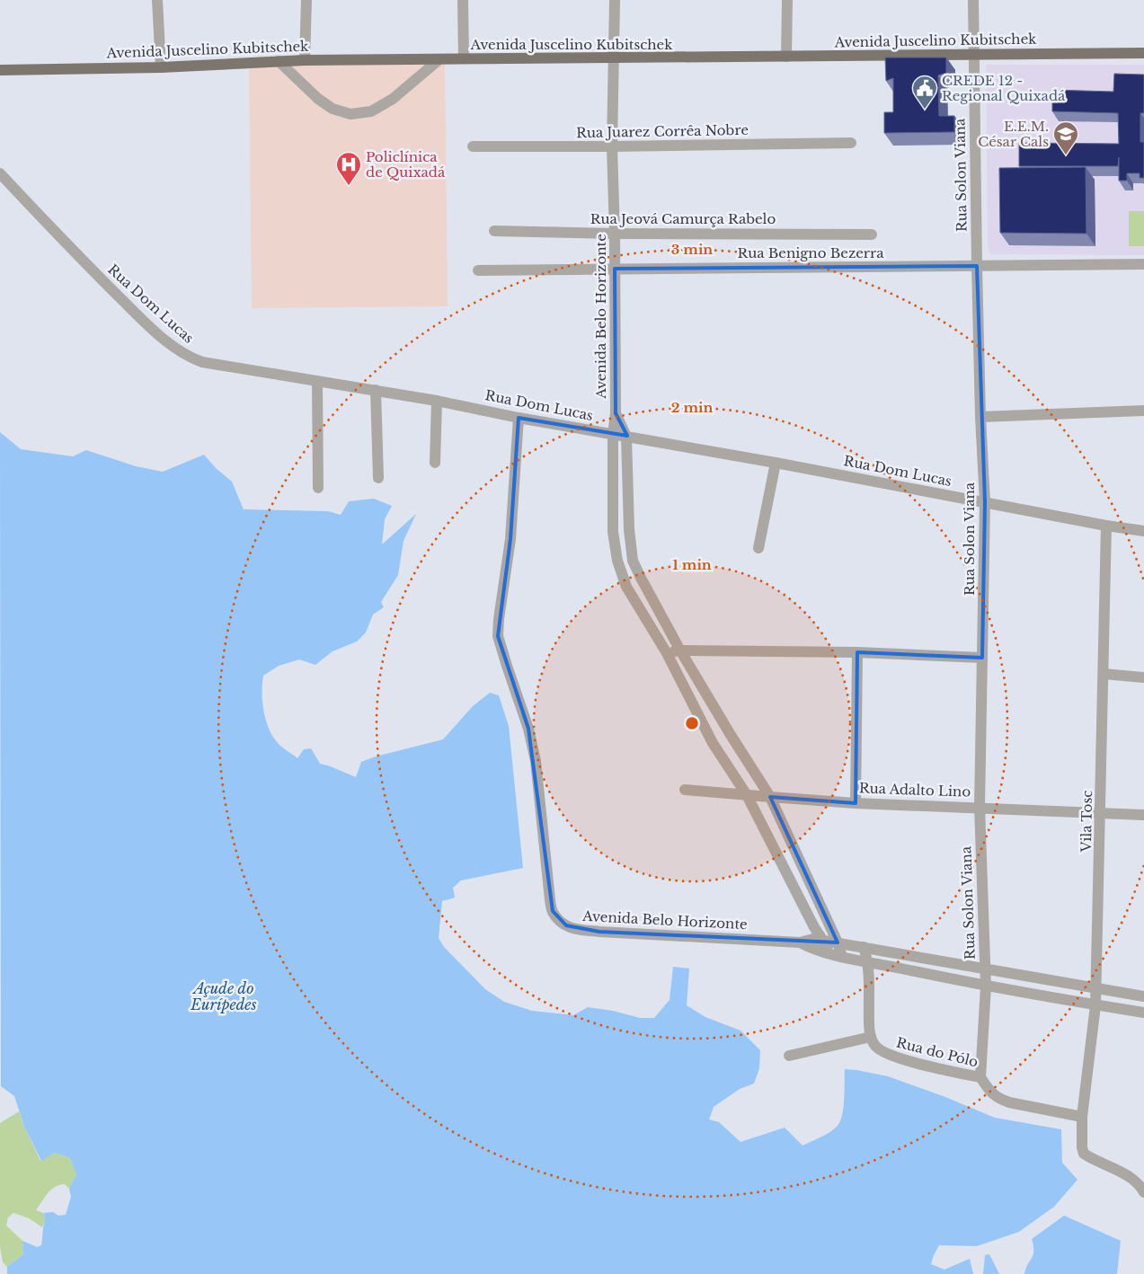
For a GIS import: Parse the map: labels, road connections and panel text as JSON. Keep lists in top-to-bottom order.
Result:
{
  "streets": {
    "main road": ["Avenida Juscelino Kubitschek"],
    "street": [
      "Rua Juarez Corrêa Nobre",
      "Rua Solon Viana",
      "Rua Jeová Camurça Rabelo",
      "Rua Benigno Bezerra",
      "Rua Dom Lucas",
      "Avenida Belo Horizonte",
      "Rua Adalto Lino",
      "Vila Tosc",
      "Rua do Pólo"
    ]
  },
  "crossings": [
    ["Avenida Juscelino Kubitschek", "Rua Solon Viana"],
    ["Avenida Juscelino Kubitschek", "Avenida Belo Horizonte"],
    ["Rua Juarez Corrêa Nobre", "Avenida Belo Horizonte"],
    ["Rua Solon Viana", "Rua Benigno Bezerra"],
    ["Rua Solon Viana", "Rua Dom Lucas"],
    ["Rua Solon Viana", "Avenida Belo Horizonte"],
    ["Rua Solon Viana", "Rua Adalto Lino"],
    ["Rua Solon Viana", "Rua do Pólo"],
    ["Rua Jeová Camurça Rabelo", "Avenida Belo Horizonte"],
    ["Rua Benigno Bezerra", "Avenida Belo Horizonte"],
    ["Rua Dom Lucas", "Avenida Belo Horizonte"],
    ["Rua Dom Lucas", "Vila Tosc"],
    ["Avenida Belo Horizonte", "Rua Adalto Lino"],
    ["Avenida Belo Horizonte", "Vila Tosc"],
    ["Rua Adalto Lino", "Vila Tosc"],
    ["Vila Tosc", "Rua do Pólo"]
  ],
  "water": ["Açude do Eurípedes"],
  "places": {
    "public building": ["CREDE 12 - Regional Quixadá"],
    "school or university": ["E.E.M. César Cals"],
    "hospital": ["Policlínica de Quixadá"]
  },
  "rings": ["3 min", "2 min", "1 min"]
}
